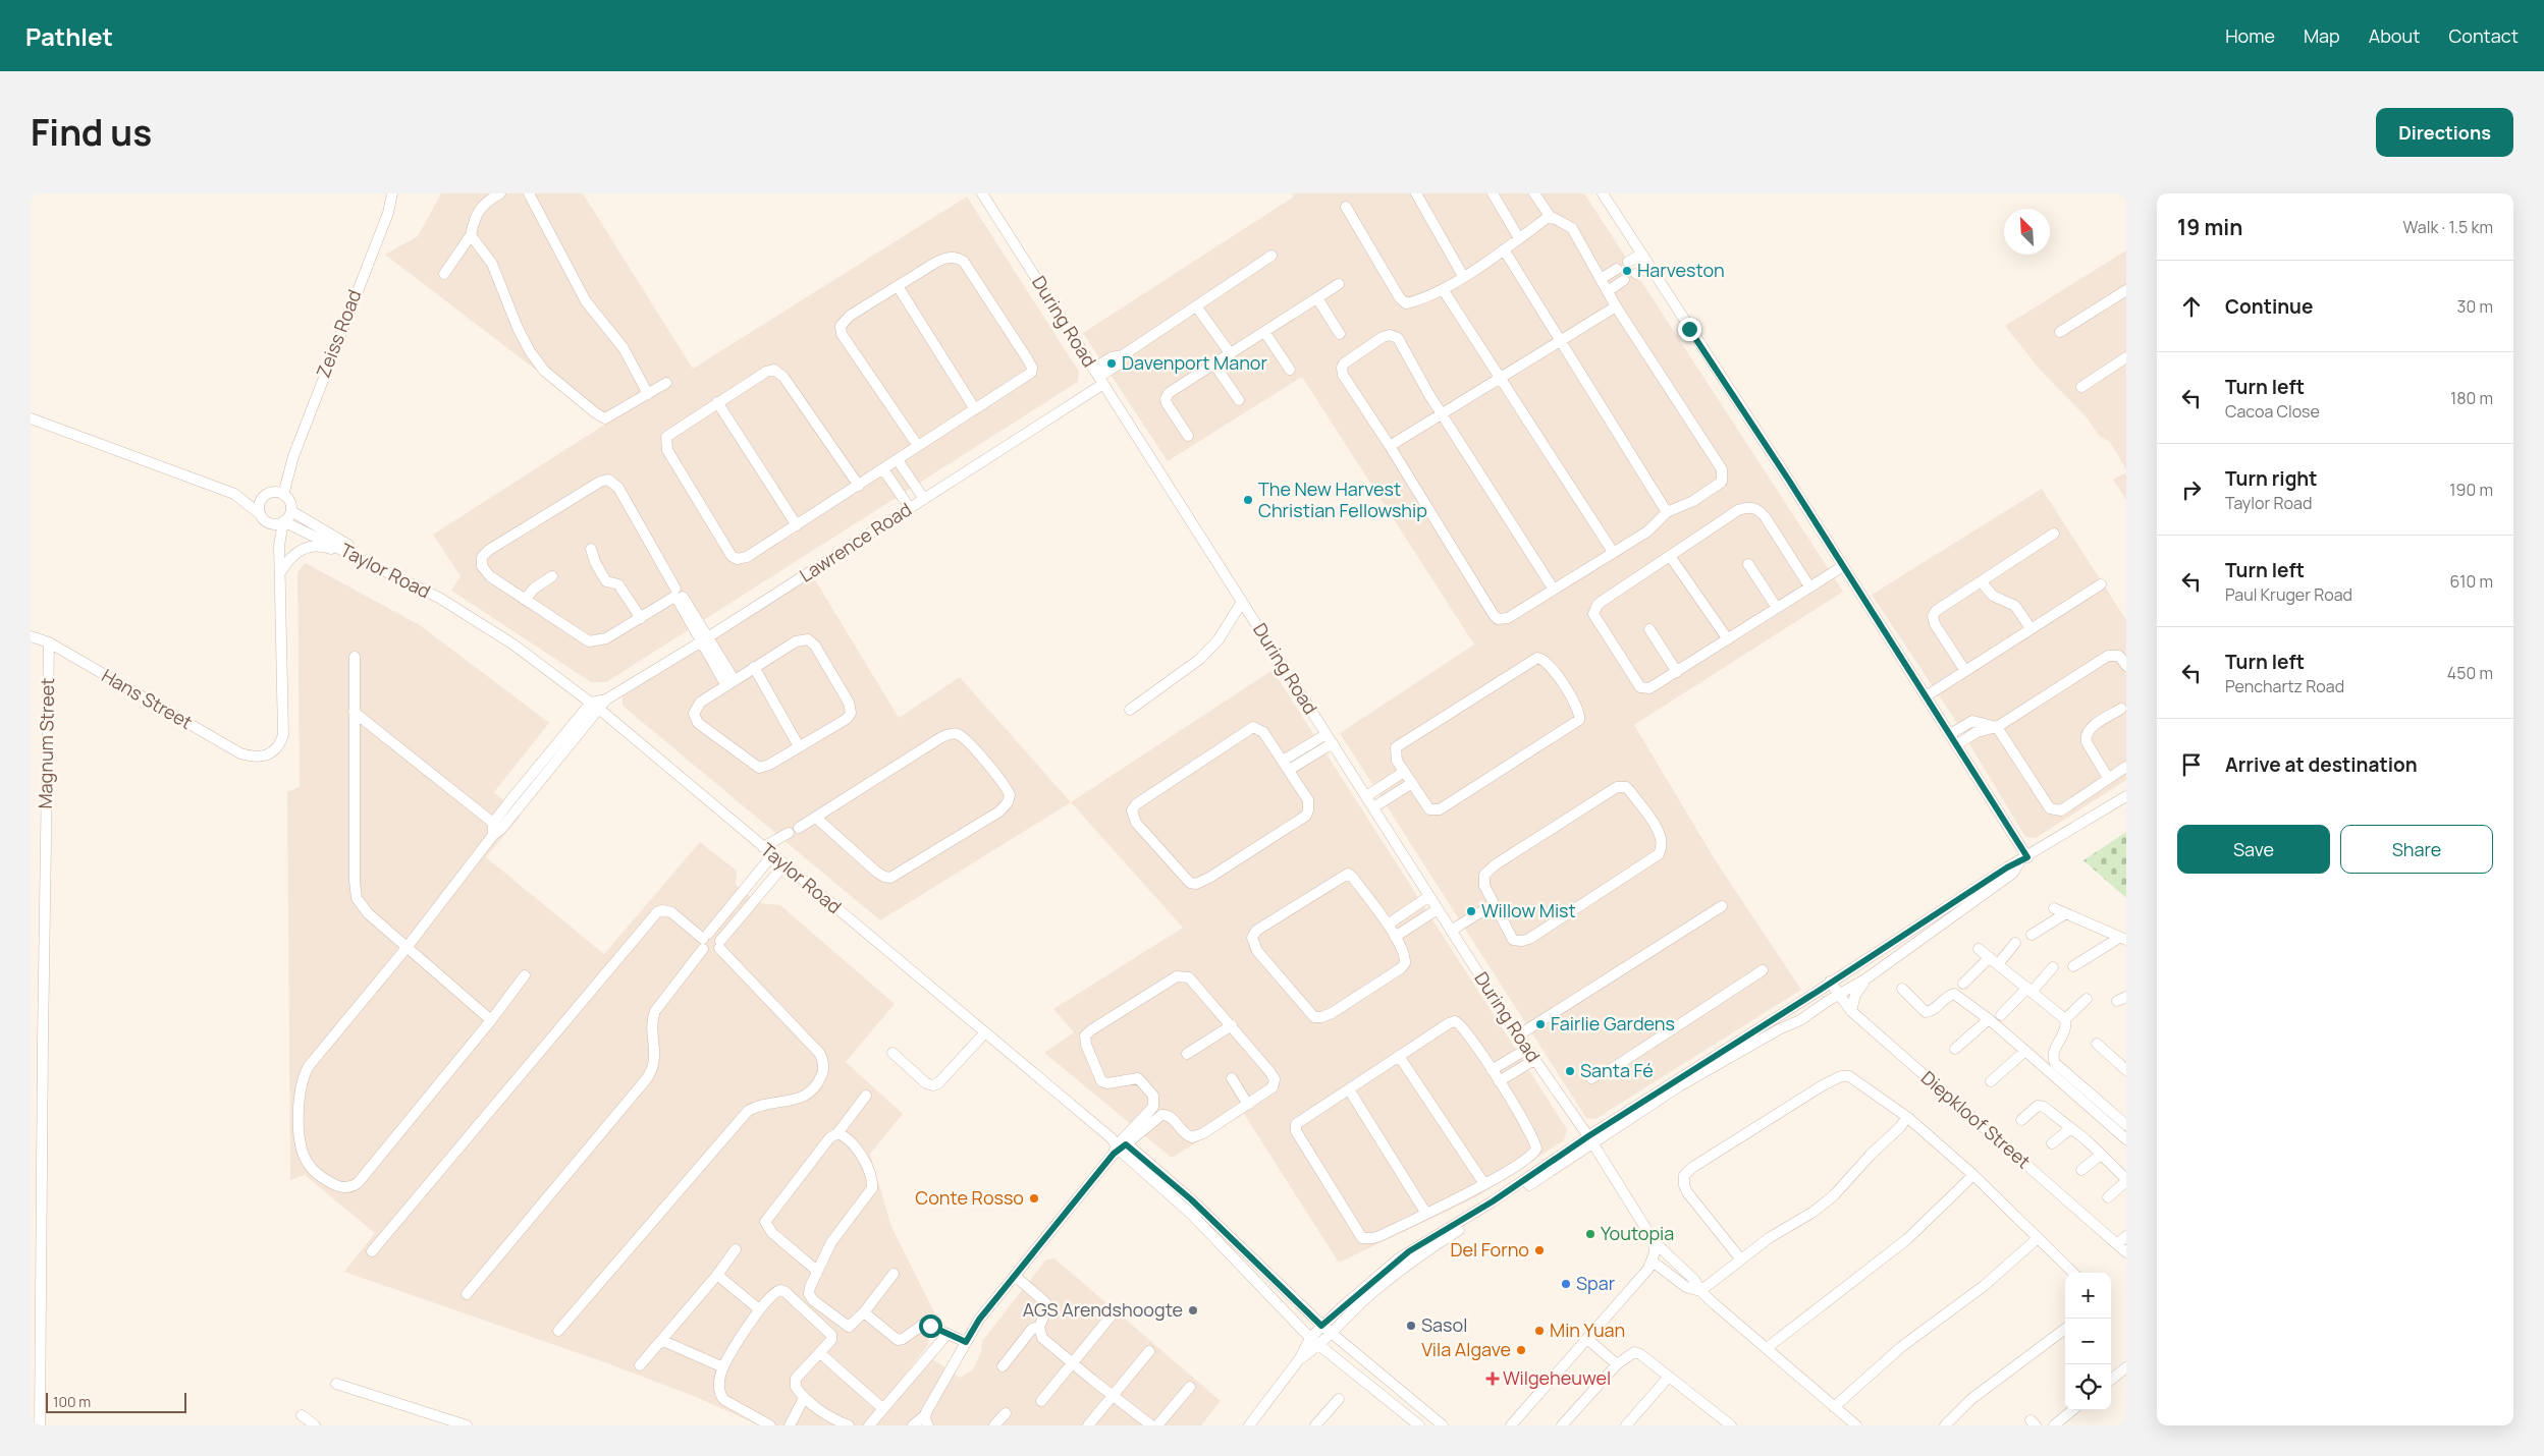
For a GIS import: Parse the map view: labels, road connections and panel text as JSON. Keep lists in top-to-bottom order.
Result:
{
  "streets": {
    "street": [
      "During Road",
      "Zeiss Road",
      "Lawrence Road",
      "Taylor Road",
      "Hans Street",
      "Magnum Street",
      "Diepkloof Street"
    ]
  },
  "crossings": [
    ["During Road", "Lawrence Road"],
    ["Zeiss Road", "Taylor Road"],
    ["Lawrence Road", "Taylor Road"],
    ["Hans Street", "Magnum Street"]
  ],
  "places": {
    "other": [
      "Harveston",
      "Davenport Manor",
      "The New Harvest Christian Fellowship",
      "Willow Mist",
      "Fairlie Gardens",
      "Santa Fé",
      "Conte Rosso",
      "Youtopia",
      "Del Forno",
      "Spar",
      "AGS Arendshoogte",
      "Sasol",
      "Min Yuan",
      "Vila Algave"
    ],
    "health": ["Wilgeheuwel"]
  },
  "scale_bar": "100 m",
  "north": "top left",
  "page": {
    "header": "Pathlet",
    "nav": [
      "Home",
      "Map",
      "About",
      "Contact"
    ],
    "title": "Find us",
    "buttons": [
      "Directions",
      ["Save", "Share"]
    ],
    "heading": ["19 min", "Walk · 1.5 km"],
    "list": [
      ["Continue", "30 m"],
      ["Turn left", "Cacoa Close", "180 m"],
      ["Turn right", "Taylor Road", "190 m"],
      ["Turn left", "Paul Kruger Road", "610 m"],
      ["Turn left", "Penchartz Road", "450 m"],
      "Arrive at destination"
    ],
    "map_buttons": ["+", "−"],
    "scale": "100 m"
  }
}
